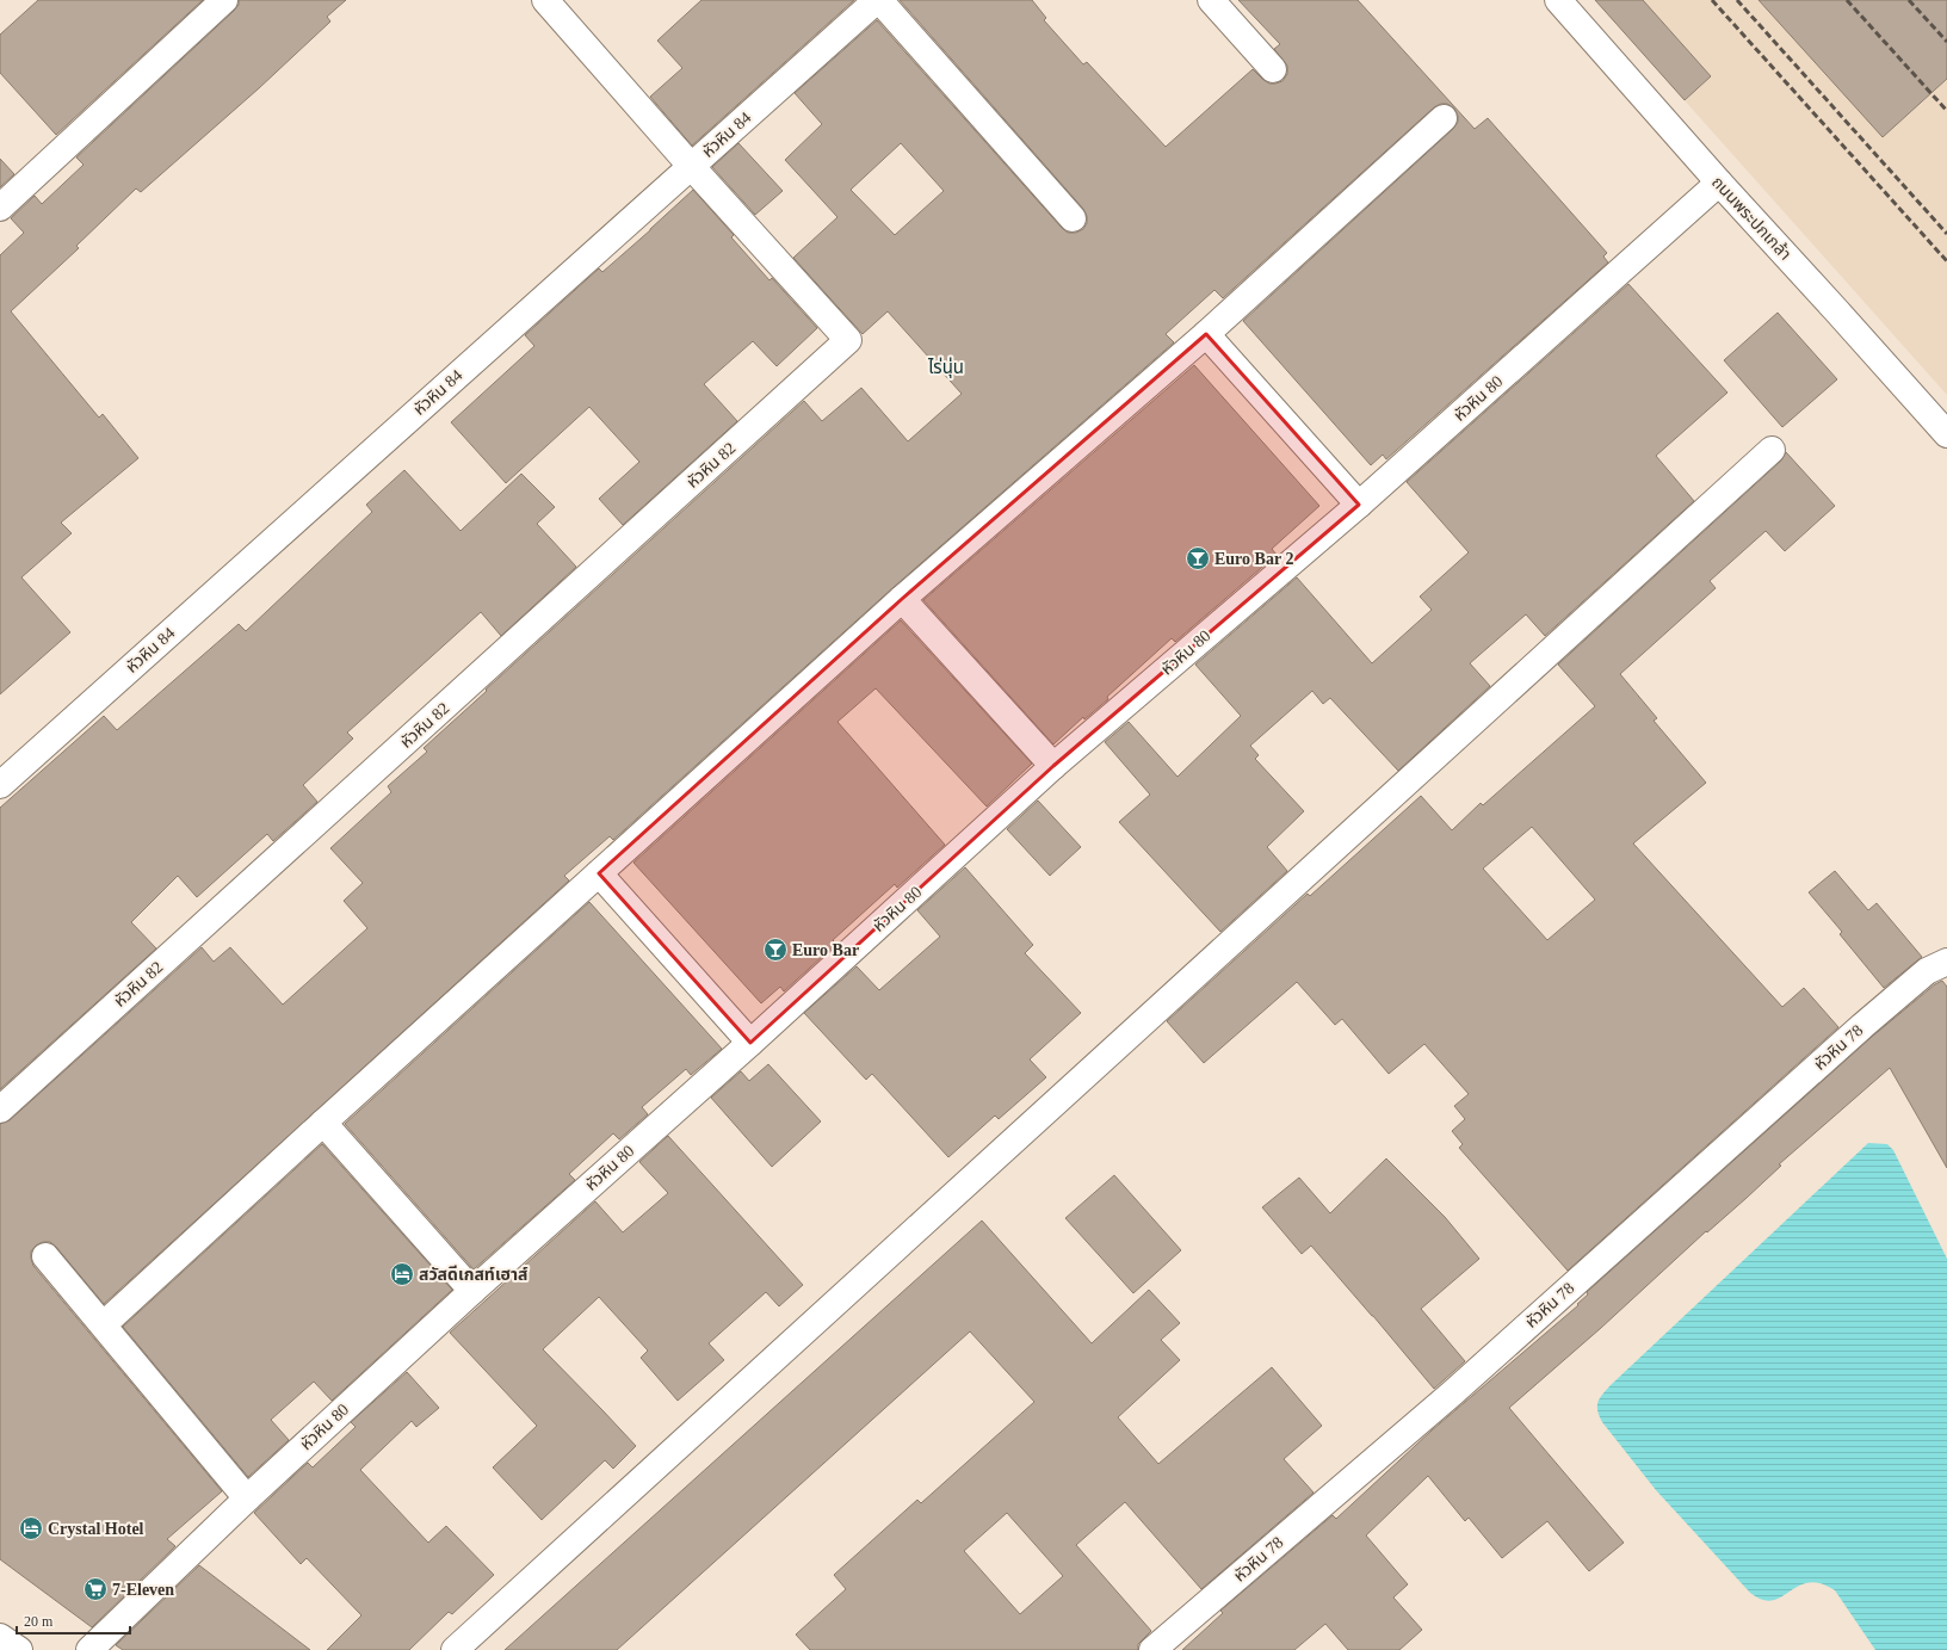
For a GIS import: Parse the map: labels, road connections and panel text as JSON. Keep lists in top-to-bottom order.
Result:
{
  "streets": {
    "street": [
      "หัวหิน 84",
      "ถนนพระปกเกล้า",
      "หัวหิน 80",
      "หัวหิน 82",
      "หัวหิน 78"
    ]
  },
  "crossings": [
    ["หัวหิน 84", "หัวหิน 82"],
    ["ถนนพระปกเกล้า", "หัวหิน 80"]
  ],
  "districts": ["ไร่นุ่น"],
  "places": {
    "bar": ["Euro Bar 2", "Euro Bar"],
    "hotel": ["สวัสดีเกสท์เฮาส์", "Crystal Hotel"],
    "supermarket": ["7-Eleven"]
  },
  "scale_bar": "20 m"
}
